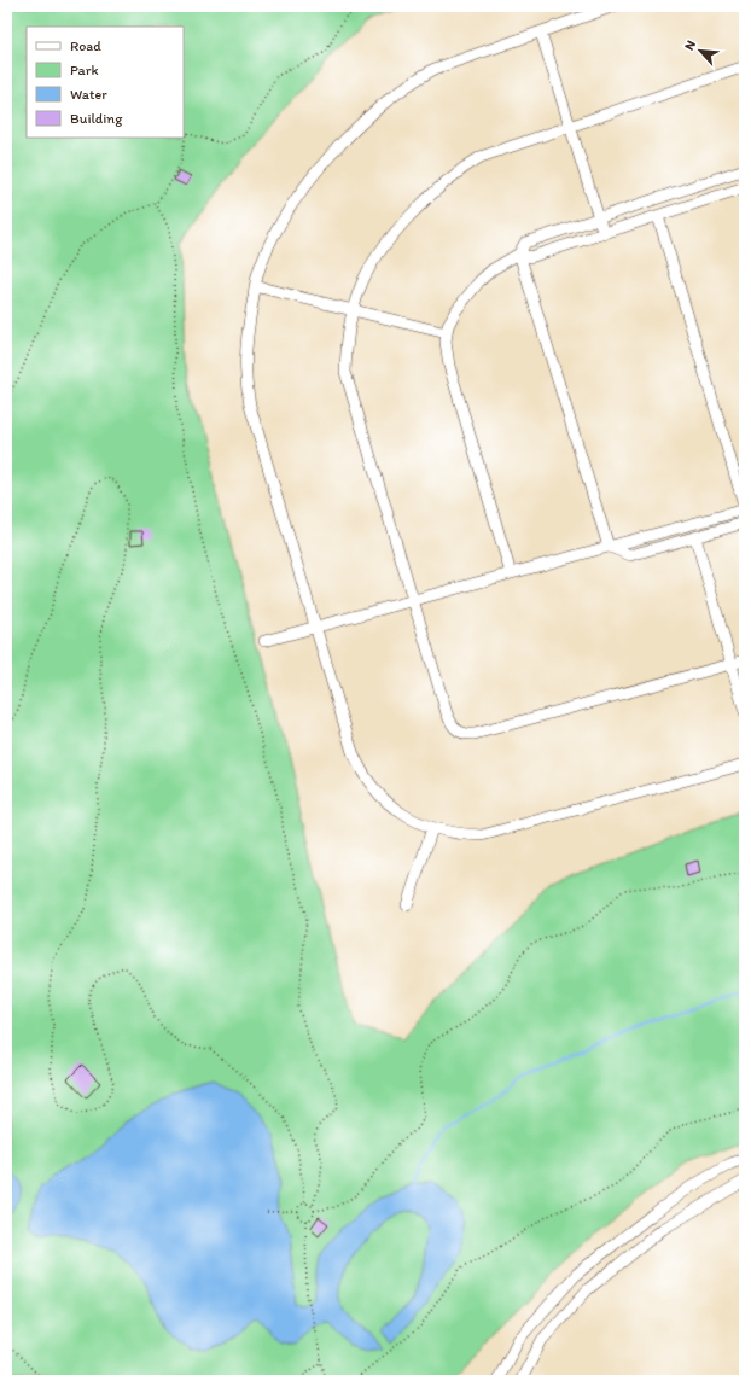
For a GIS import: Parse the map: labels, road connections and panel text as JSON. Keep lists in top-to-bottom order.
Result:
{
  "legend": [
    "Road",
    "Park",
    "Water",
    "Building"
  ],
  "north": "top left"
}
